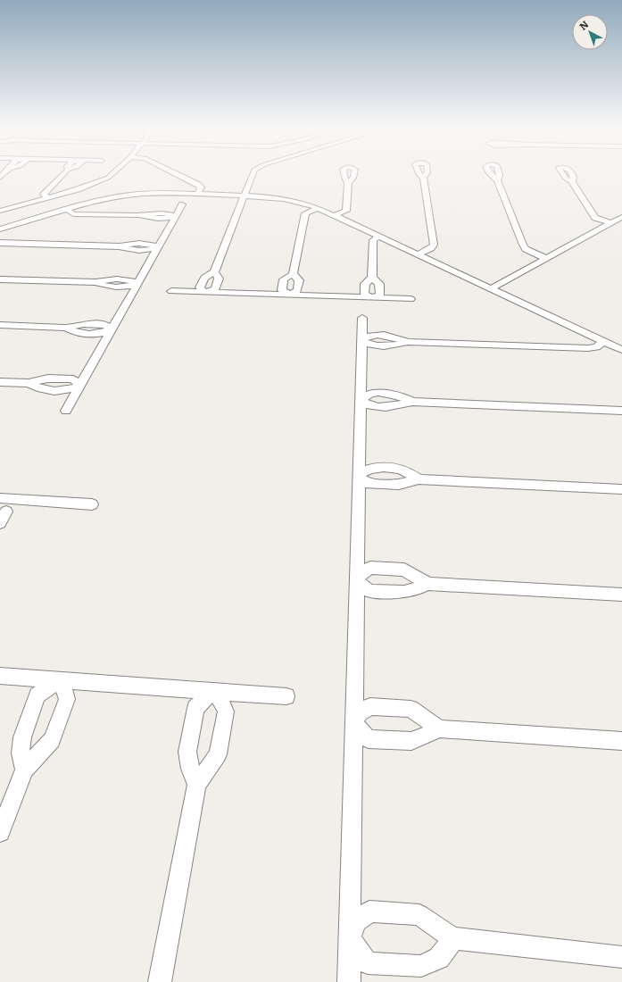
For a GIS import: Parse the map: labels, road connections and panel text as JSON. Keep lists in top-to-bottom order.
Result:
{
  "north": "top left"
}
